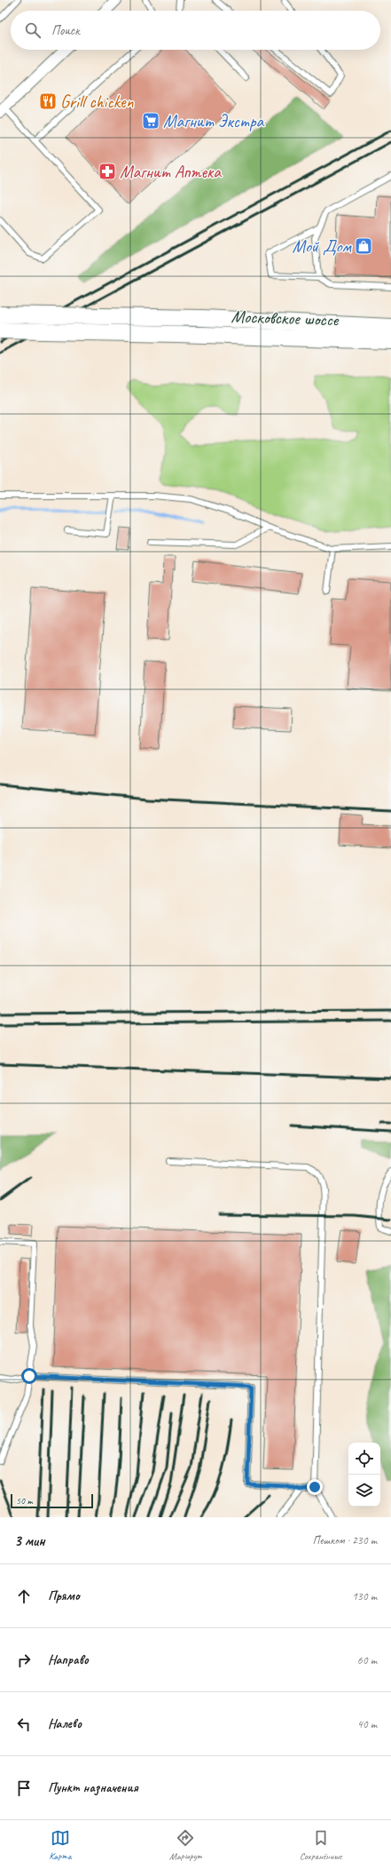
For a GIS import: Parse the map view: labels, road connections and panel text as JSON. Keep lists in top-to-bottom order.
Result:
{
  "streets": {
    "main road": ["Московское шоссе"]
  },
  "places": {
    "restaurant": ["Grill chicken"],
    "supermarket": ["Магнит Экстра"],
    "pharmacy": ["Магнит Аптека"],
    "shop": ["Мой Дом"]
  },
  "scale_bar": "50 m",
  "page": {
    "search": "Поиск",
    "scale": "50 m",
    "heading": ["3 мин", "Пешком · 230 m"],
    "list": [
      ["Прямо", "130 m"],
      ["Направо", "60 m"],
      ["Налево", "40 m"],
      "Пункт назначения"
    ],
    "nav": ["Карта", "Маршрут", "Сохранённые"]
  }
}
